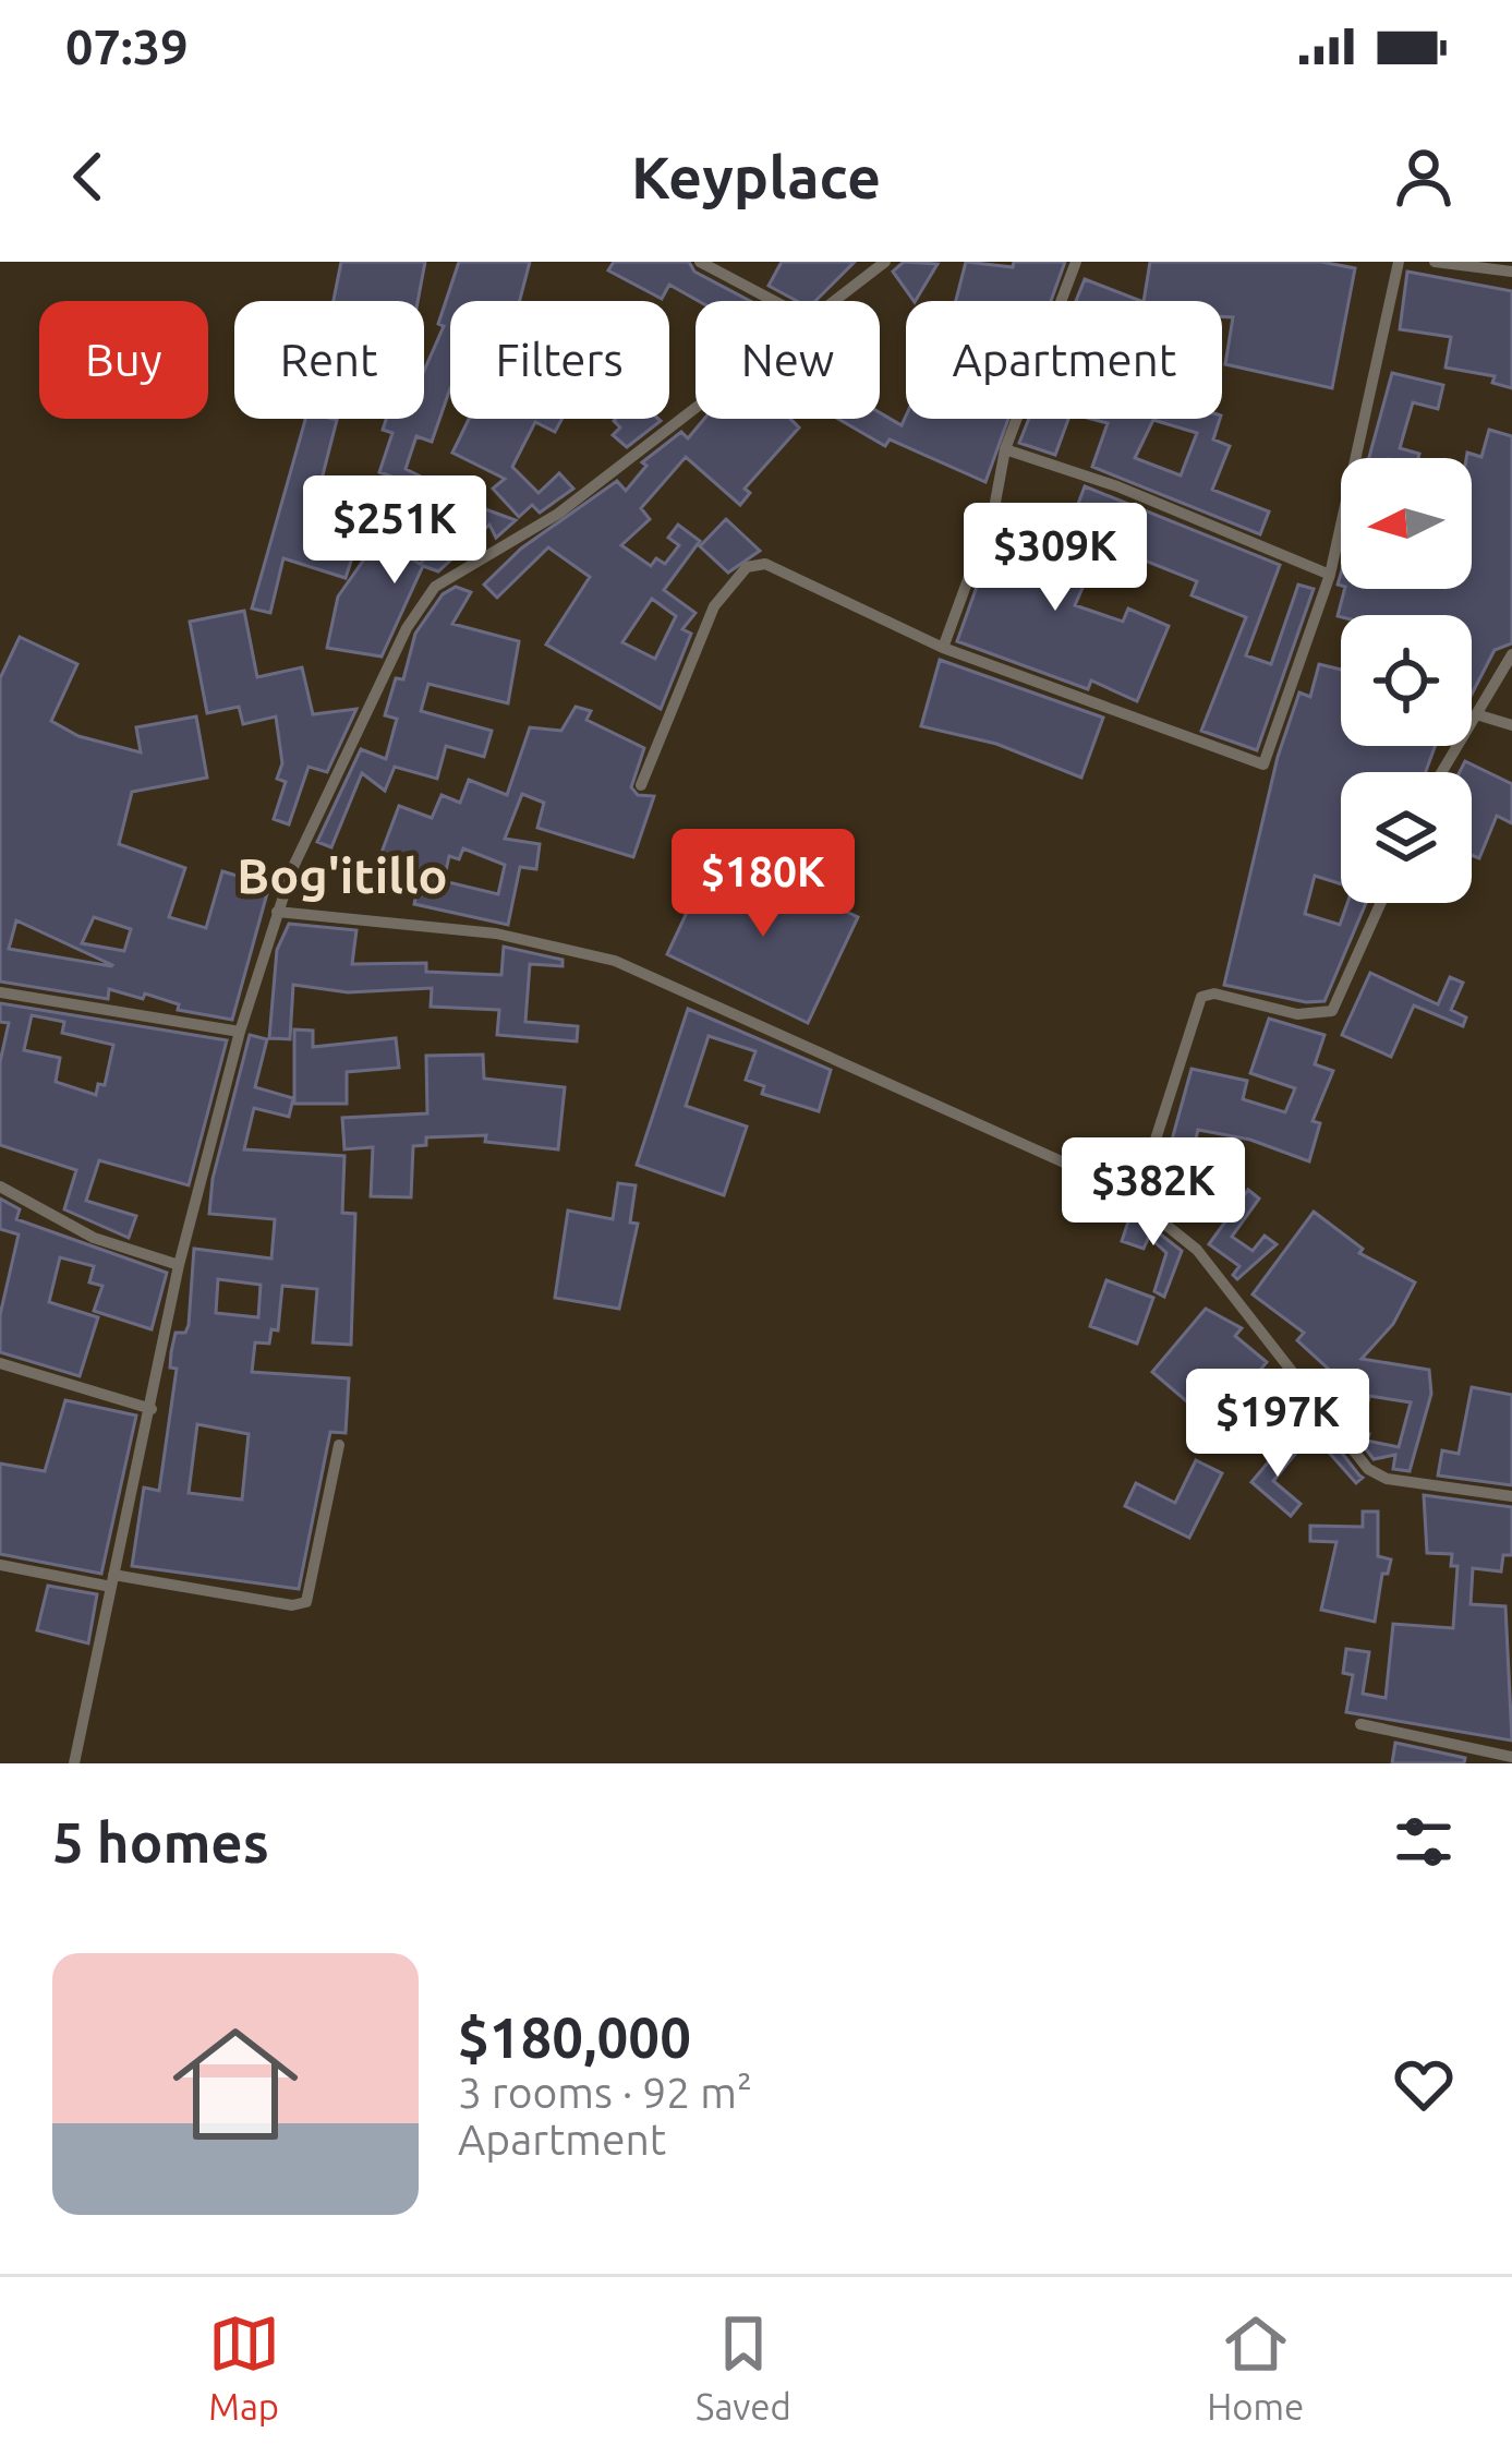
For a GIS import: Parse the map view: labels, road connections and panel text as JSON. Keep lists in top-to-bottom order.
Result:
{
  "districts": ["Bog'itillo"],
  "north": "left",
  "page": {
    "status": "07:39",
    "header": "Keyplace",
    "chip": [
      "Buy",
      "Rent",
      "Filters",
      "New",
      "Apartment"
    ],
    "price": [
      "$251K",
      "$309K",
      "$180K",
      "$382K",
      "$197K"
    ],
    "heading": "5 homes",
    "list": [
      {
        "name": "$180,000",
        "note": "3 rooms · 92 m² · Apartment"
      }
    ],
    "tabs": ["Map", "Saved", "Home"]
  }
}
